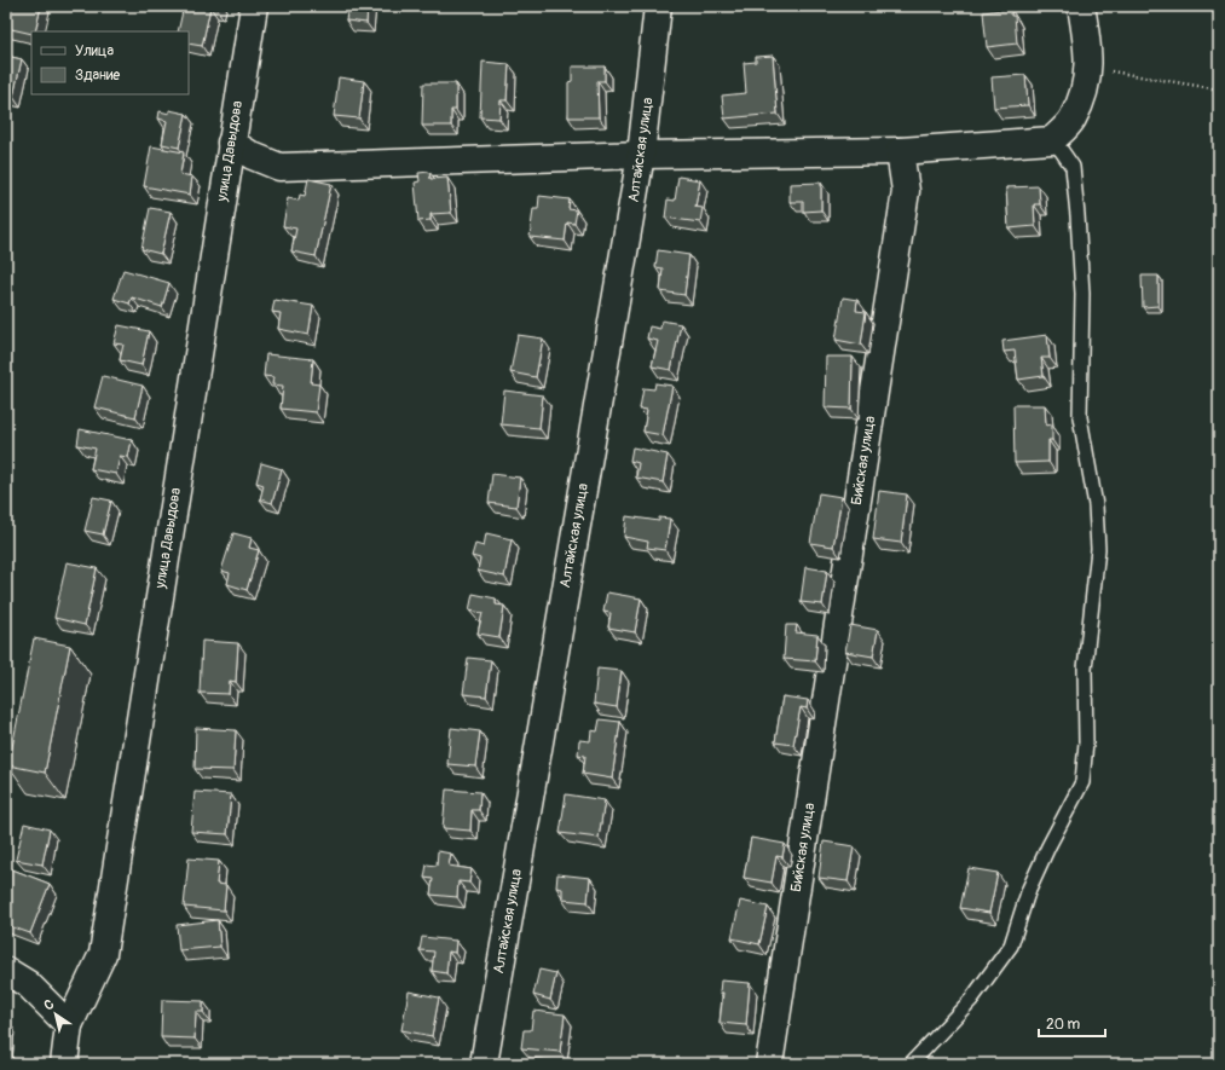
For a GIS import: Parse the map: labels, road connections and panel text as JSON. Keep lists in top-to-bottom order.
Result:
{
  "streets": {
    "street": ["Алтайская улица", "улица Давыдова", "Бийская улица"]
  },
  "legend": ["Улица", "Здание"],
  "scale_bar": "20 m",
  "north": "top left"
}
